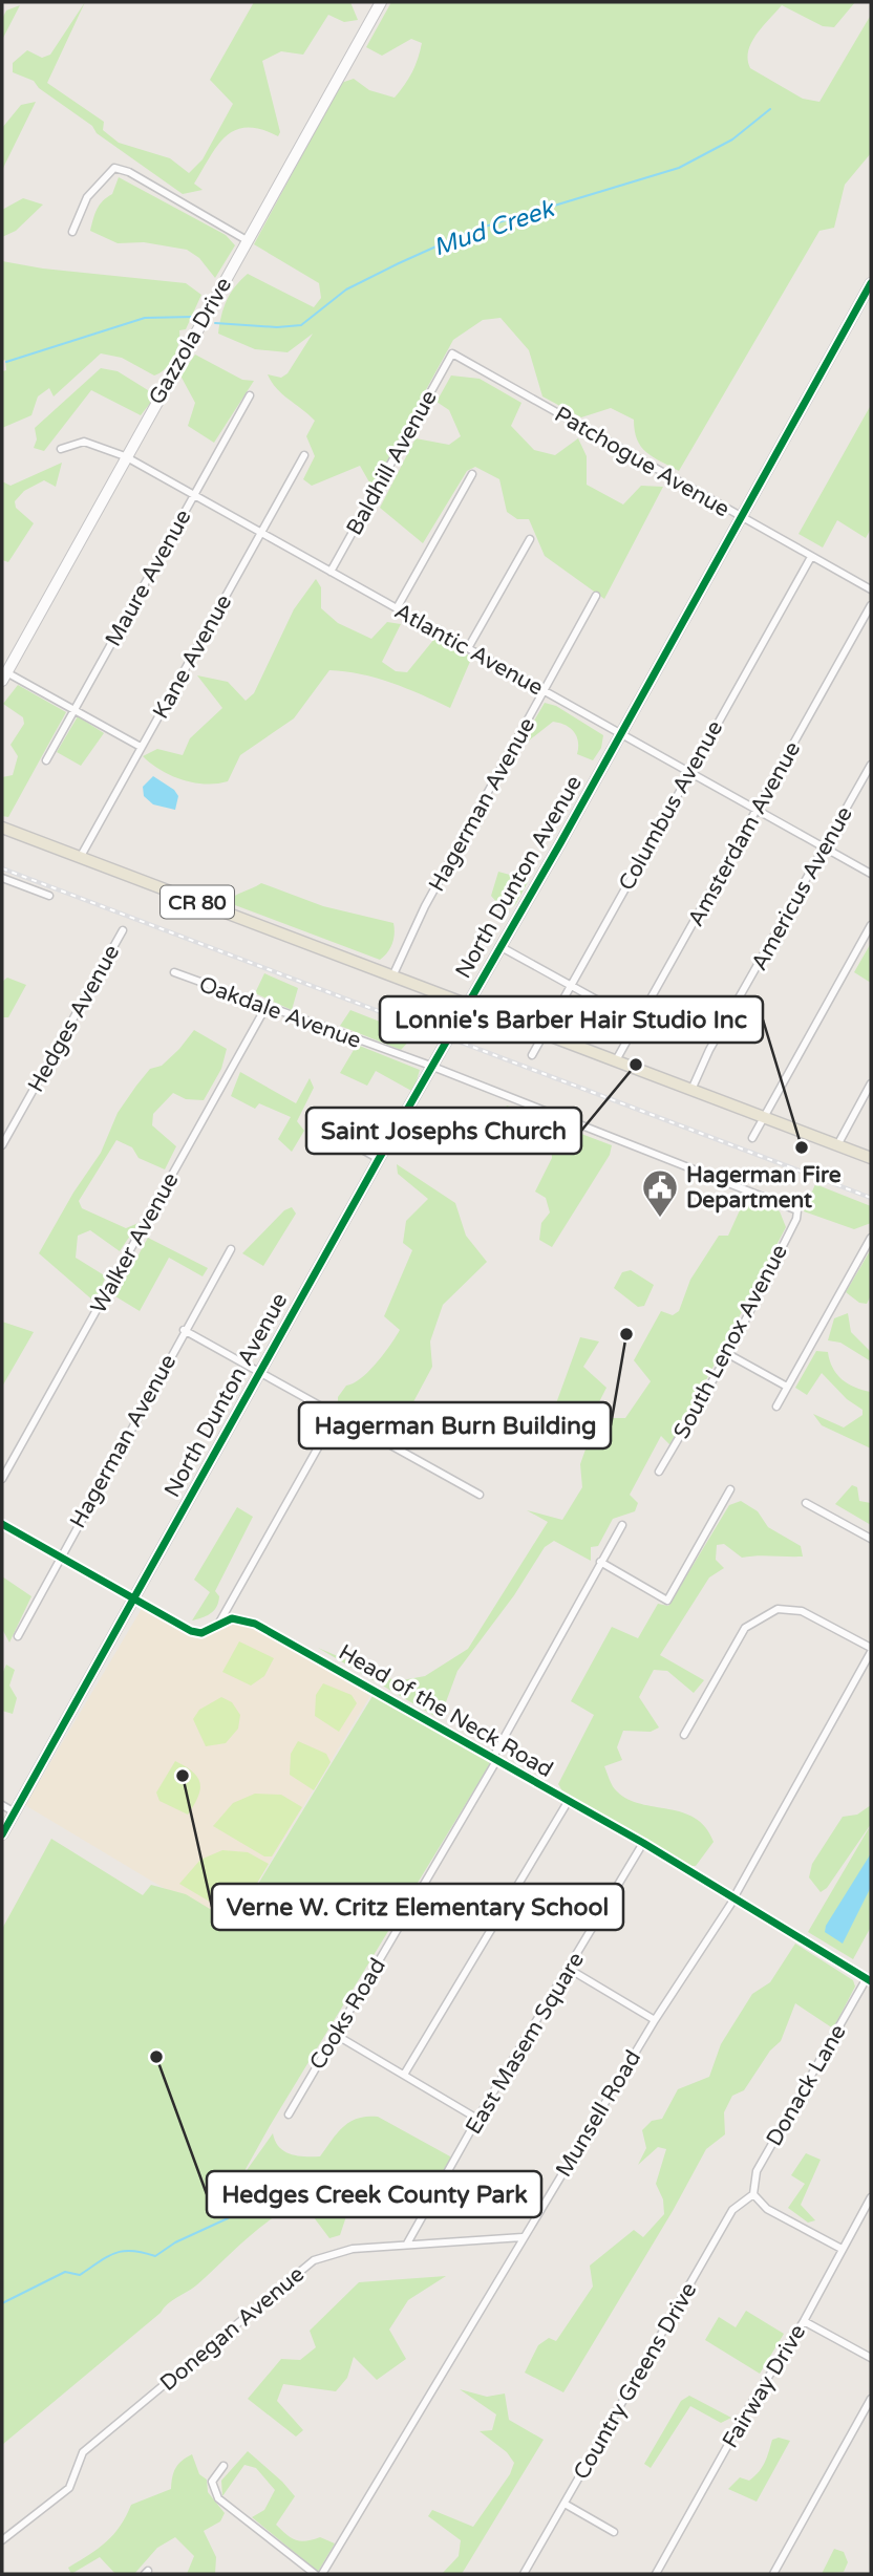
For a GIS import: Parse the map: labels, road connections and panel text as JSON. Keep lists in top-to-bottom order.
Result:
{
  "streets": {
    "main road": ["CR 80"],
    "street": [
      "Gazzola Drive",
      "Patchogue Avenue",
      "Baldhill Avenue",
      "Maure Avenue",
      "Atlantic Avenue",
      "Kane Avenue",
      "Hagerman Avenue",
      "Columbus Avenue",
      "Amsterdam Avenue",
      "North Dunton Avenue",
      "Americus Avenue",
      "Oakdale Avenue",
      "Hedges Avenue",
      "Walker Avenue",
      "South Lenox Avenue",
      "Head of the Neck Road",
      "Cooks Road",
      "East Masem Square",
      "Donack Lane",
      "Munsell Road",
      "Donegan Avenue",
      "Country Greens Drive",
      "Fairway Drive"
    ]
  },
  "crossings": [
    ["Gazzola Drive", "Atlantic Avenue"],
    ["Patchogue Avenue", "Baldhill Avenue"],
    ["Patchogue Avenue", "Columbus Avenue"],
    ["Patchogue Avenue", "North Dunton Avenue"],
    ["Baldhill Avenue", "Atlantic Avenue"],
    ["Maure Avenue", "Atlantic Avenue"],
    ["Atlantic Avenue", "Kane Avenue"],
    ["Atlantic Avenue", "Hagerman Avenue"],
    ["Atlantic Avenue", "Columbus Avenue"],
    ["Atlantic Avenue", "Amsterdam Avenue"],
    ["Atlantic Avenue", "North Dunton Avenue"],
    ["Atlantic Avenue", "Americus Avenue"],
    ["Kane Avenue", "CR 80"],
    ["Hagerman Avenue", "CR 80"],
    ["Hagerman Avenue", "Head of the Neck Road"],
    ["Columbus Avenue", "CR 80"],
    ["Amsterdam Avenue", "CR 80"],
    ["North Dunton Avenue", "CR 80"],
    ["North Dunton Avenue", "Oakdale Avenue"],
    ["North Dunton Avenue", "Head of the Neck Road"],
    ["Americus Avenue", "CR 80"],
    ["Oakdale Avenue", "Walker Avenue"],
    ["Oakdale Avenue", "South Lenox Avenue"],
    ["Head of the Neck Road", "Cooks Road"],
    ["Head of the Neck Road", "East Masem Square"],
    ["Head of the Neck Road", "Donack Lane"],
    ["Head of the Neck Road", "Munsell Road"],
    ["East Masem Square", "Donegan Avenue"],
    ["Donack Lane", "Country Greens Drive"],
    ["Munsell Road", "Donegan Avenue"]
  ],
  "water": ["Mud Creek"],
  "places": {
    "other": [
      "Saint Josephs Church",
      "Lonnie's Barber Hair Studio Inc",
      "Hagerman Burn Building",
      "Verne W. Critz Elementary School",
      "Hedges Creek County Park"
    ],
    "public building": ["Hagerman Fire Department"]
  }
}
